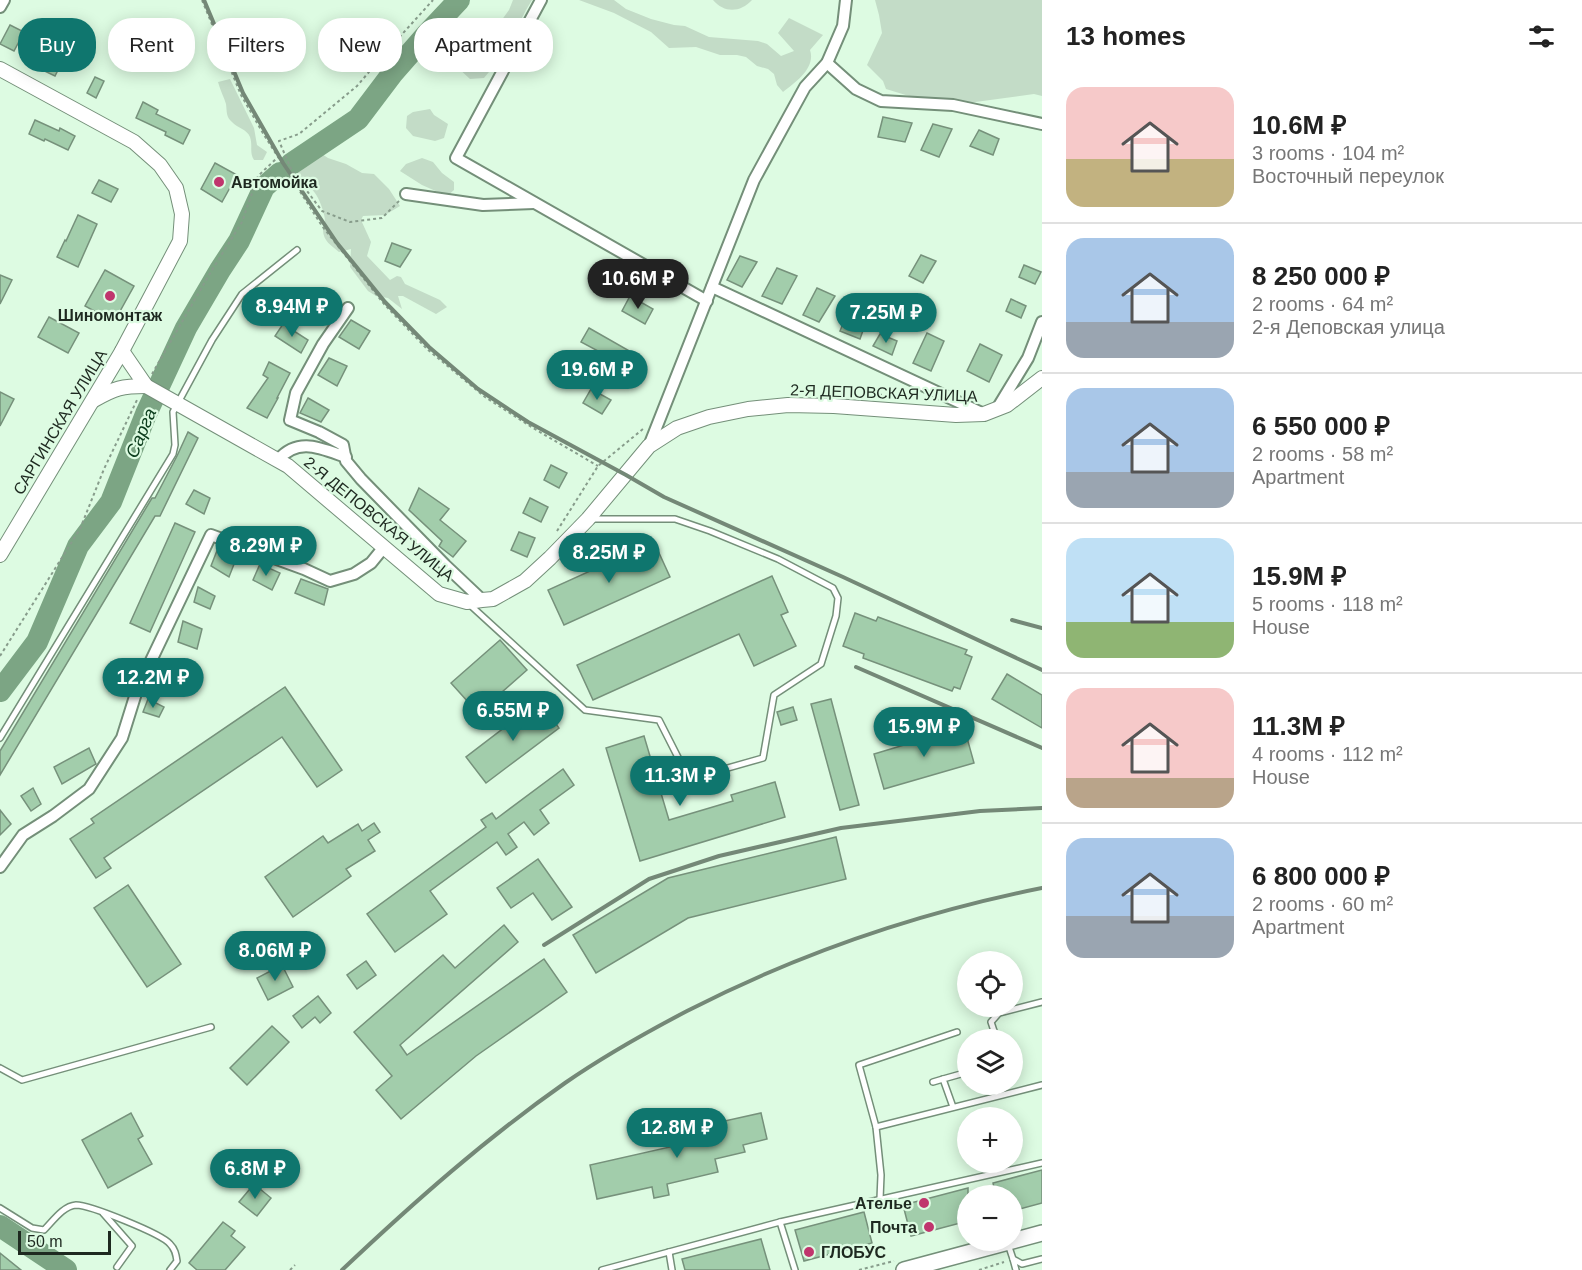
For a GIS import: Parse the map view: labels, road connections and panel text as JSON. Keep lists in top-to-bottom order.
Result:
{
  "streets": {
    "street": ["2-Я ДЕПОВСКАЯ УЛИЦА", "САРГИНСКАЯ УЛИЦА"]
  },
  "water": ["Сарга"],
  "places": [
    "Автомойка",
    "Шиномонтаж",
    "Ателье",
    "Почта",
    "ГЛОБУС"
  ],
  "scale_bar": "50 m",
  "page": {
    "heading": "13 homes",
    "chip": [
      "Buy",
      "Rent",
      "Filters",
      "New",
      "Apartment"
    ],
    "list": [
      {
        "name": "10.6M ₽",
        "note": "3 rooms · 104 m² · Восточный переулок"
      },
      {
        "name": "8 250 000 ₽",
        "note": "2 rooms · 64 m² · 2-я Деповская улица"
      },
      {
        "name": "6 550 000 ₽",
        "note": "2 rooms · 58 m² · Apartment"
      },
      {
        "name": "15.9M ₽",
        "note": "5 rooms · 118 m² · House"
      },
      {
        "name": "11.3M ₽",
        "note": "4 rooms · 112 m² · House"
      },
      {
        "name": "6 800 000 ₽",
        "note": "2 rooms · 60 m² · Apartment"
      }
    ],
    "price": [
      "10.6M ₽",
      "8.94M ₽",
      "7.25M ₽",
      "19.6M ₽",
      "8.29M ₽",
      "8.25M ₽",
      "12.2M ₽",
      "6.55M ₽",
      "15.9M ₽",
      "11.3M ₽",
      "8.06M ₽",
      "12.8M ₽",
      "6.8M ₽"
    ],
    "map_buttons": ["+", "−"],
    "scale": "50 m"
  }
}
